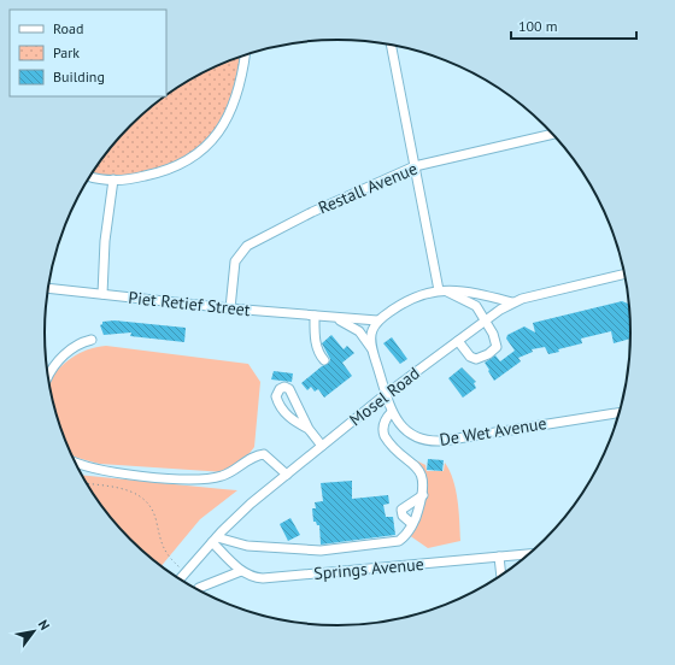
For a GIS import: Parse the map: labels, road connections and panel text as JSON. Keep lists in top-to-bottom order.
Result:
{
  "streets": {
    "street": [
      "Restall Avenue",
      "Piet Retief Street",
      "Mosel Road",
      "De Wet Avenue",
      "Springs Avenue"
    ]
  },
  "crossings": [
    ["Restall Avenue", "Piet Retief Street"],
    ["Piet Retief Street", "Mosel Road"],
    ["Piet Retief Street", "De Wet Avenue"],
    ["Mosel Road", "De Wet Avenue"],
    ["Mosel Road", "Springs Avenue"]
  ],
  "legend": ["Road", "Park", "Building"],
  "scale_bar": "100 m",
  "north": "top right"
}
